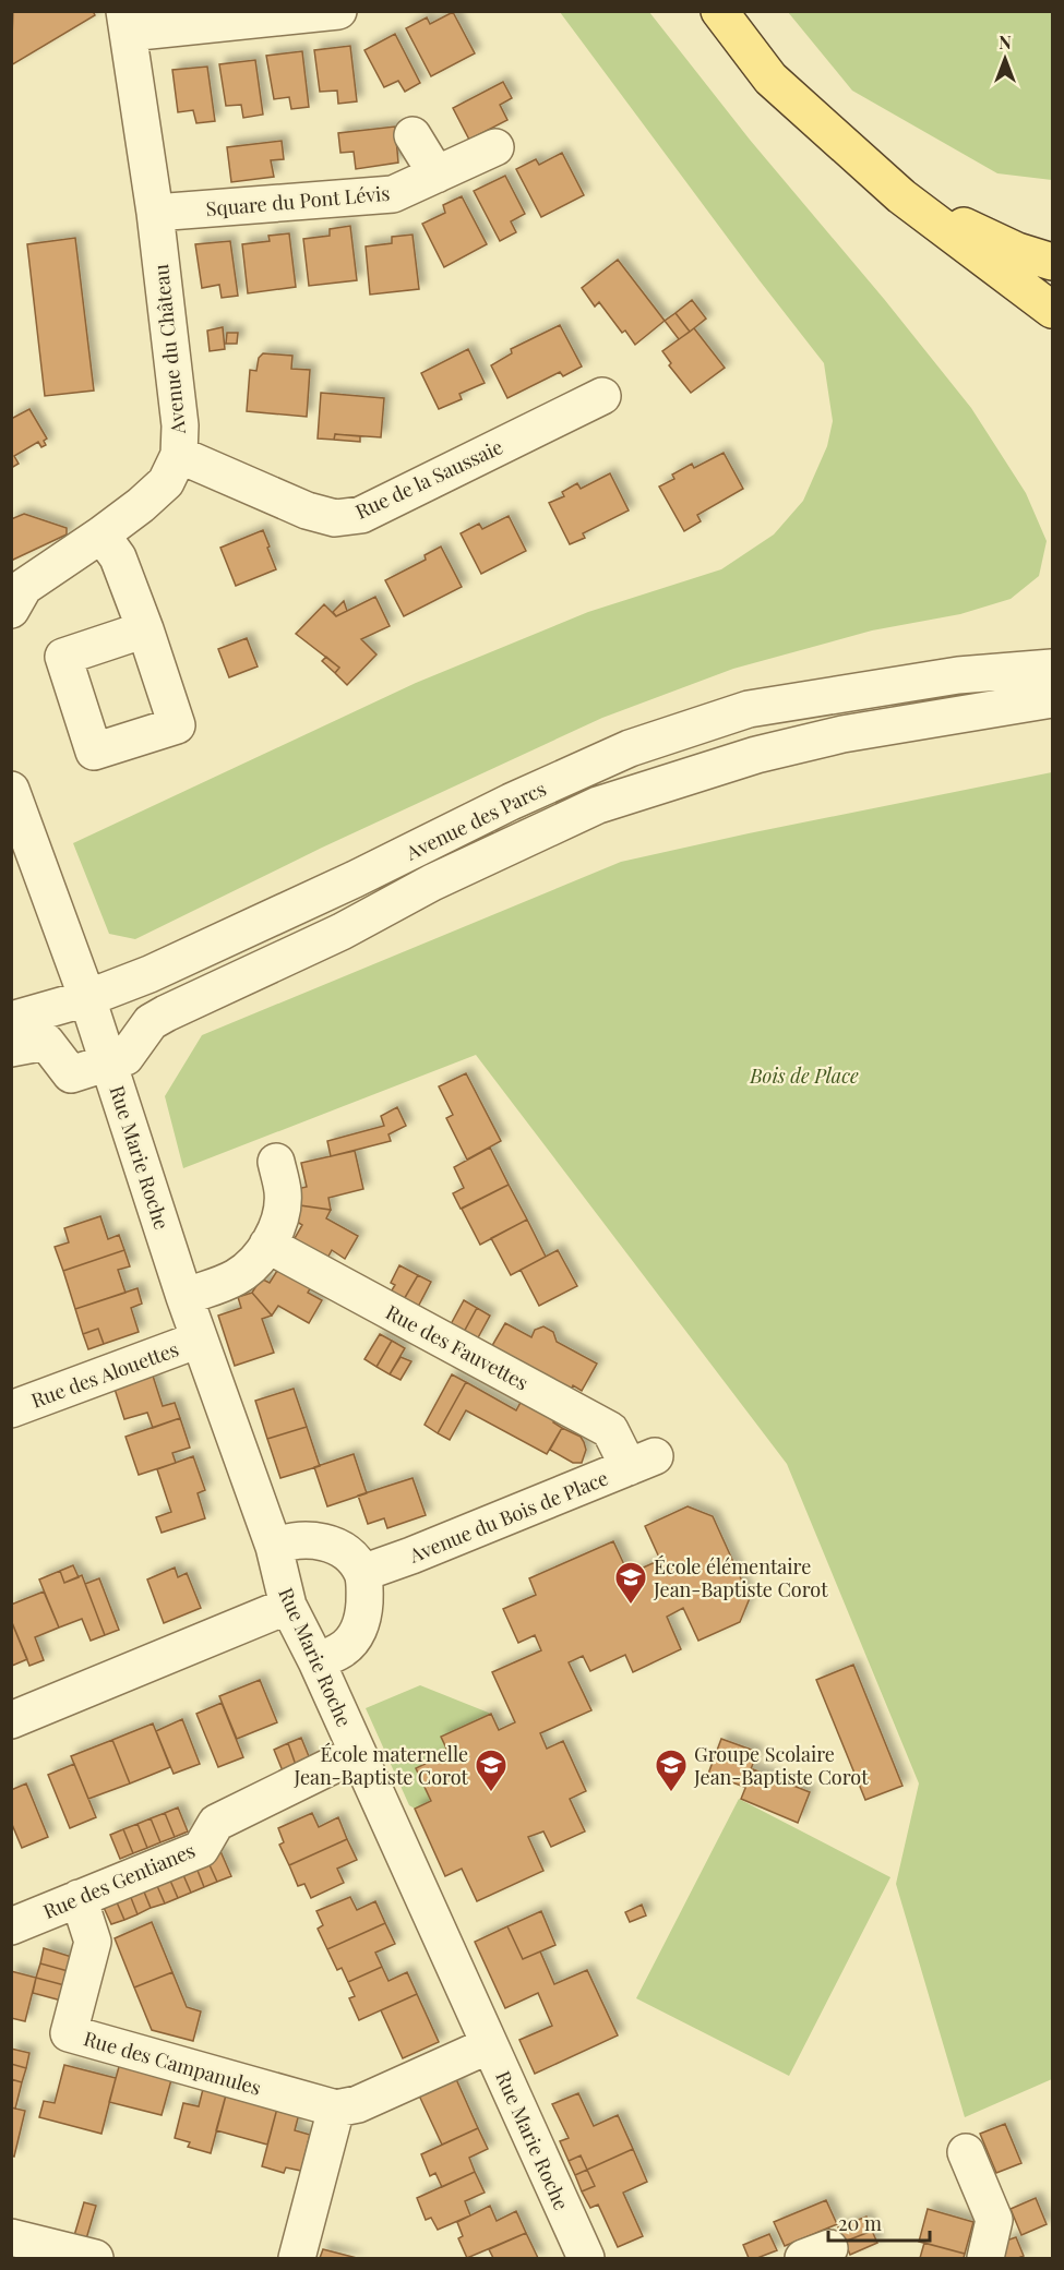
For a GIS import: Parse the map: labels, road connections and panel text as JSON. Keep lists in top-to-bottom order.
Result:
{
  "streets": {
    "street": [
      "Square du Pont Lévis",
      "Avenue du Château",
      "Rue de la Saussaie",
      "Avenue des Parcs",
      "Rue Marie Roche",
      "Rue des Fauvettes",
      "Rue des Alouettes",
      "Avenue du Bois de Place",
      "Rue des Gentianes",
      "Rue des Campanules"
    ]
  },
  "crossings": [
    ["Square du Pont Lévis", "Avenue du Château"],
    ["Avenue du Château", "Rue de la Saussaie"],
    ["Avenue des Parcs", "Rue Marie Roche"],
    ["Rue Marie Roche", "Rue des Alouettes"],
    ["Rue Marie Roche", "Rue des Gentianes"],
    ["Rue des Fauvettes", "Avenue du Bois de Place"],
    ["Rue des Gentianes", "Rue des Campanules"]
  ],
  "parks": ["Bois de Place"],
  "places": {
    "school or university": ["École élémentaire Jean-Baptiste Corot", "École maternelle Jean-Baptiste Corot", "Groupe Scolaire Jean-Baptiste Corot"]
  },
  "scale_bar": "20 m",
  "north": "top"
}
